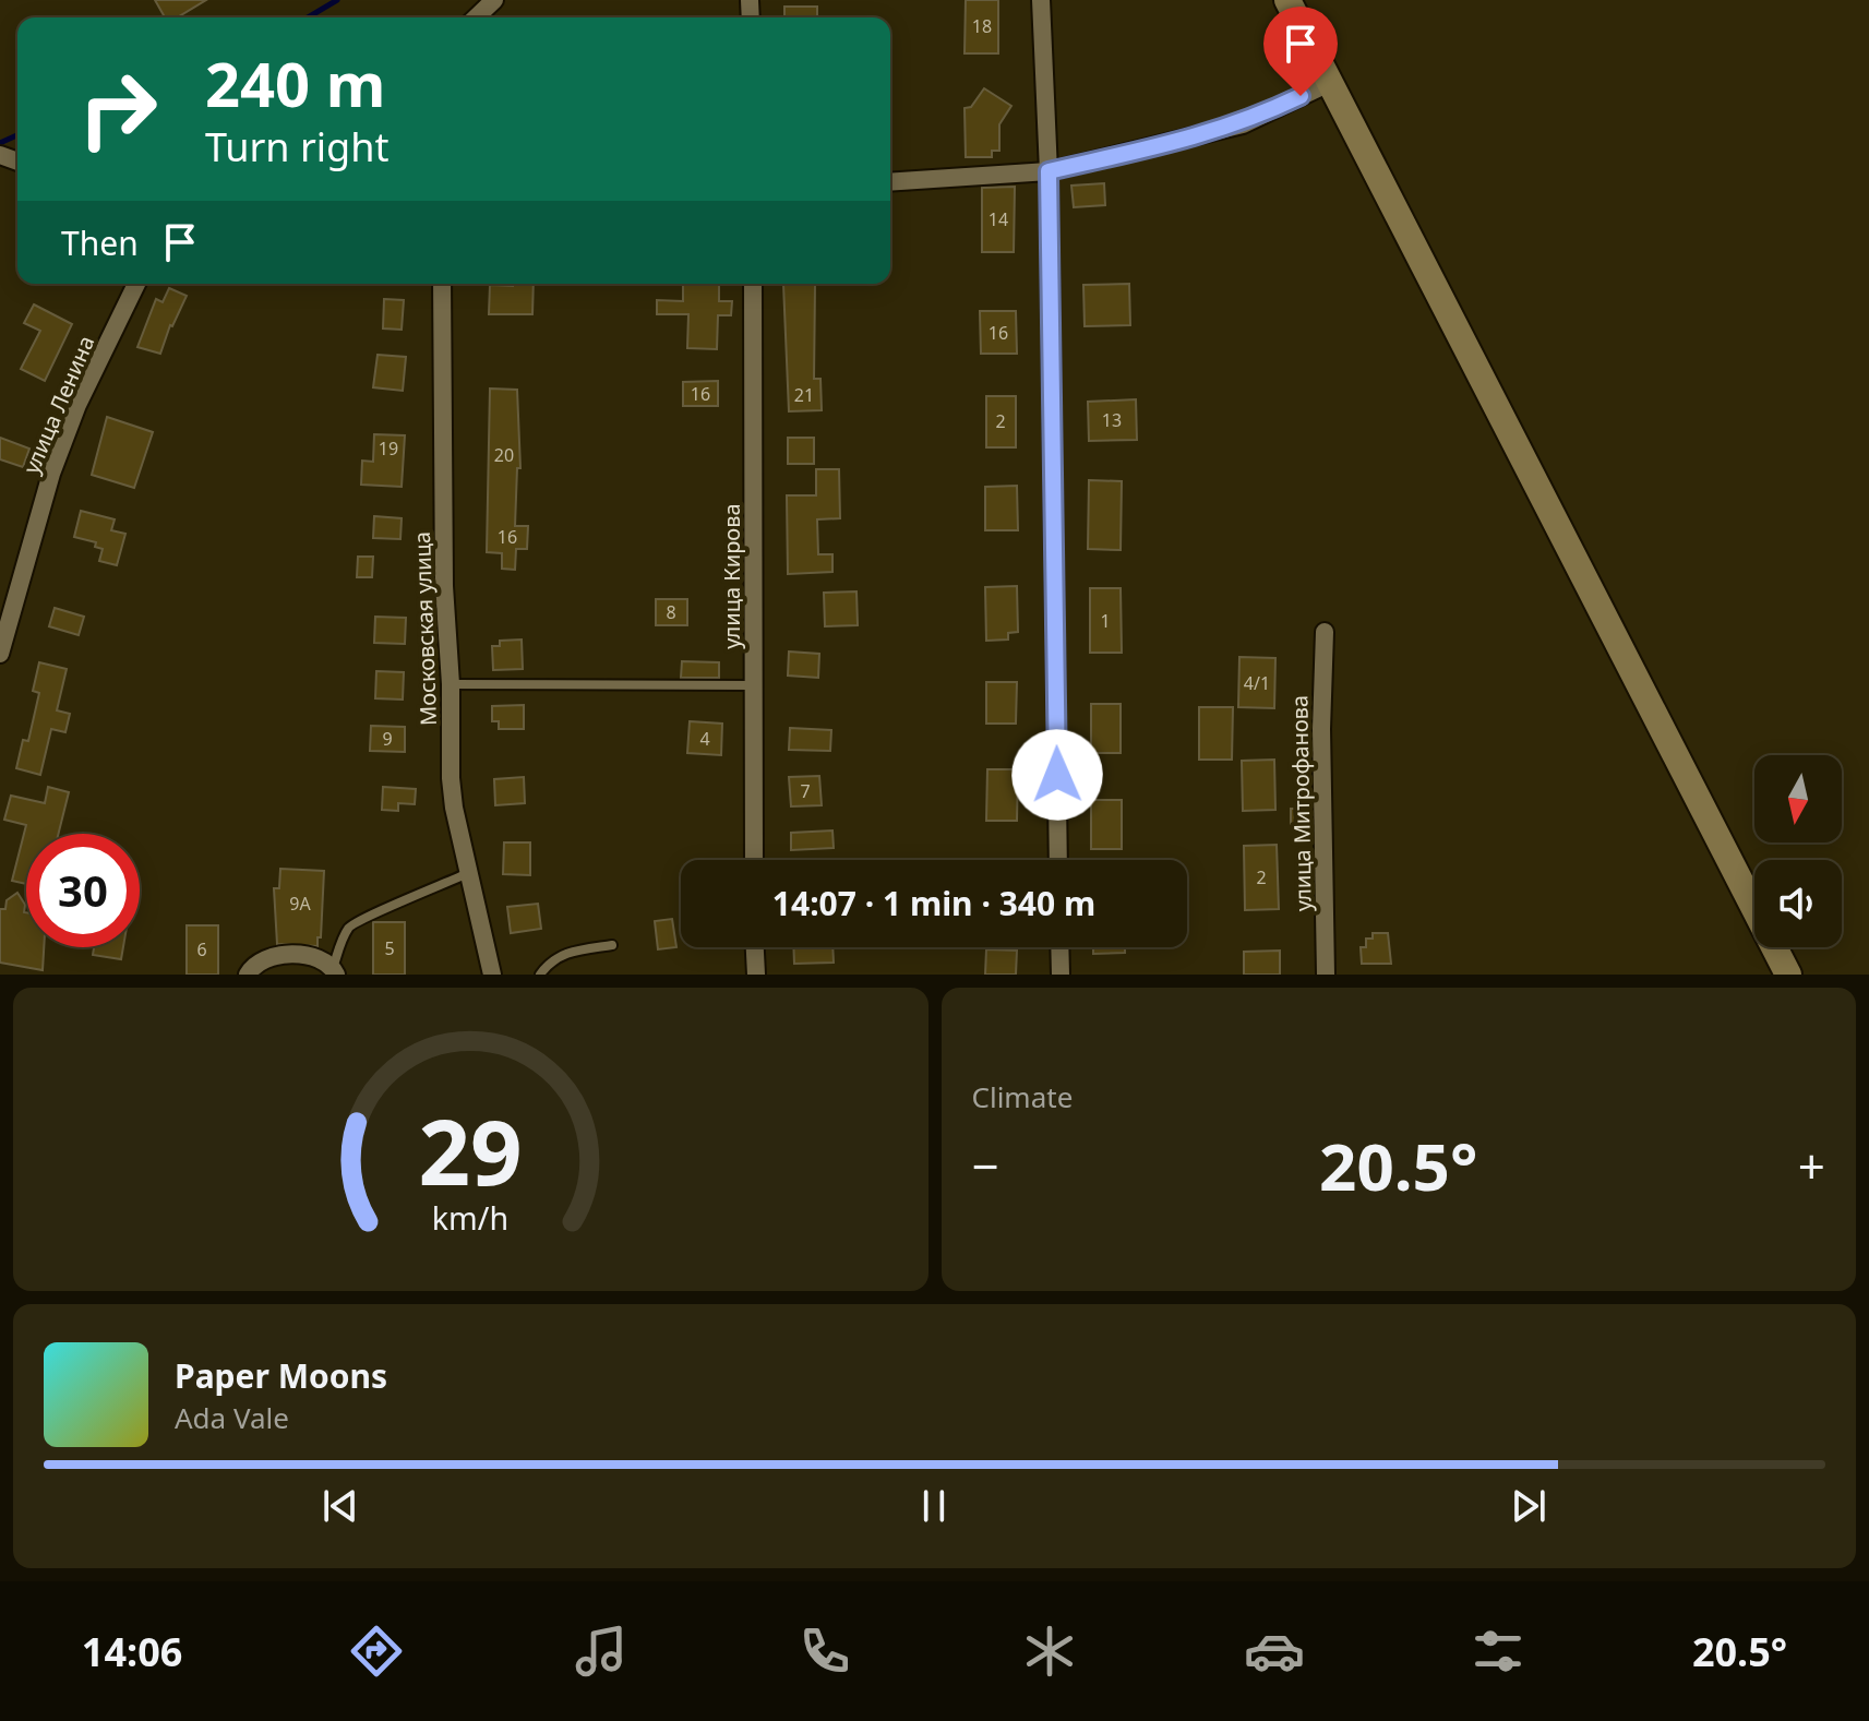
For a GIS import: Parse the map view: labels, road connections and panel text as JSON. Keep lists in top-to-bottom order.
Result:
{
  "streets": {
    "street": [
      "улица Ленина",
      "улица Кирова",
      "Московская улица",
      "улица Митрофанова"
    ]
  },
  "house_numbers": [
    "18",
    "14",
    "16",
    "16",
    "21",
    "13",
    "2",
    "19",
    "20",
    "16",
    "8",
    "1",
    "4/1",
    "9",
    "4",
    "7",
    "2",
    "9А",
    "5",
    "6"
  ],
  "north": "bottom",
  "page": {
    "turn": ["240 m", "Turn right"],
    "then": "Then",
    "limit": "30",
    "trip": "14:07 · 1 min · 340 m",
    "tile": "Climate",
    "heat": ["−", "20.5°", "+"],
    "song": ["Paper Moons", "Ada Vale"],
    "tabs": ["14:06", "20.5°"],
    "gauge": ["29", "km/h"]
  }
}
